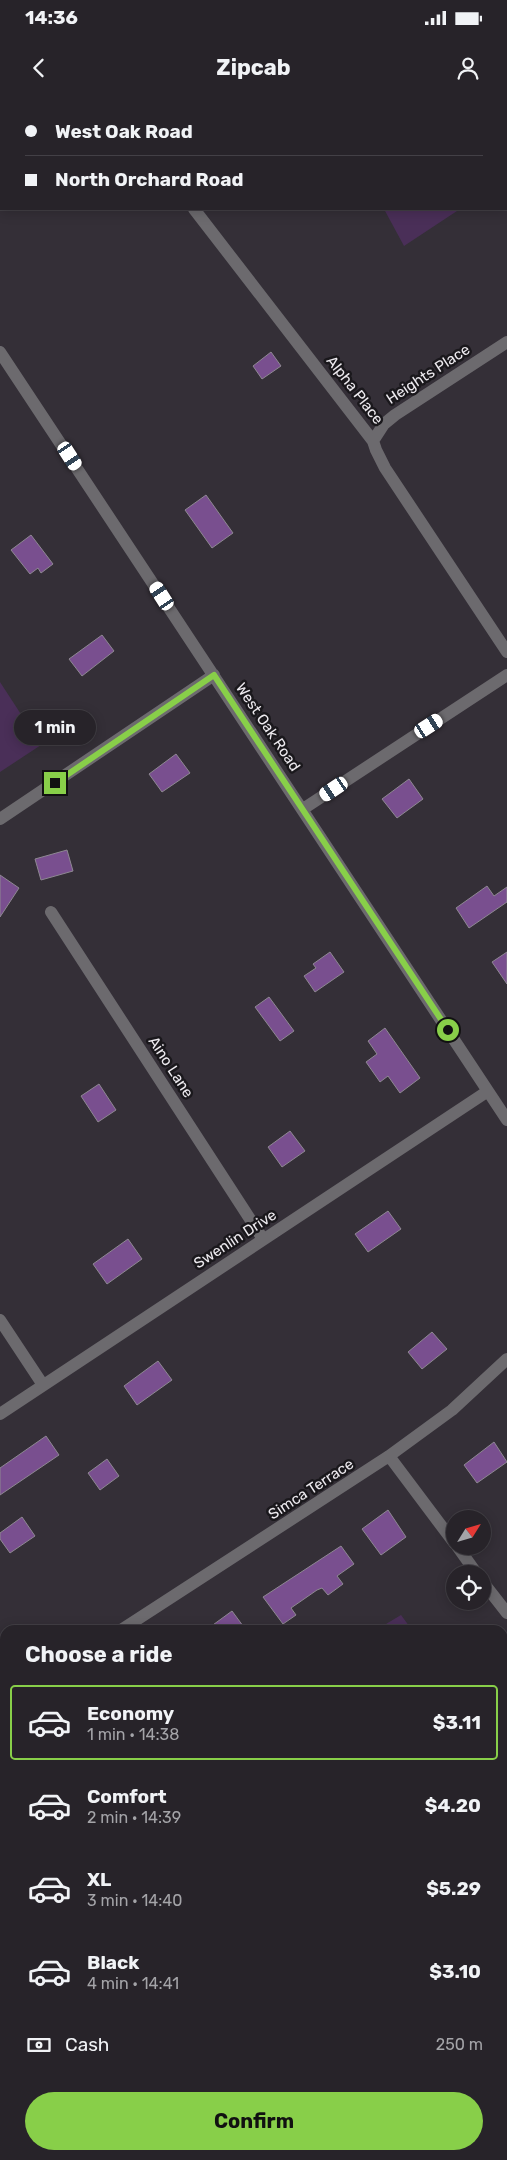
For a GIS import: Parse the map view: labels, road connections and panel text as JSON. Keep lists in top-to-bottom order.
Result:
{
  "streets": {
    "street": [
      "Heights Place",
      "Alpha Place",
      "West Oak Road",
      "Aino Lane",
      "Swenlin Drive",
      "Simca Terrace"
    ]
  },
  "crossings": [
    ["Heights Place", "Alpha Place"],
    ["West Oak Road", "Swenlin Drive"],
    ["Aino Lane", "Swenlin Drive"]
  ],
  "north": "top right",
  "page": {
    "status": "14:36",
    "header": "Zipcab",
    "banner": ["West Oak Road", "North Orchard Road"],
    "bubble": "1 min",
    "heading": "Choose a ride",
    "list": [
      {
        "name": "Economy",
        "note": "1 min · 14:38",
        "value": "$3.11"
      },
      {
        "name": "Comfort",
        "note": "2 min · 14:39",
        "value": "$4.20"
      },
      {
        "name": "XL",
        "note": "3 min · 14:40",
        "value": "$5.29"
      },
      {
        "name": "Black",
        "note": "4 min · 14:41",
        "value": "$3.10"
      }
    ],
    "pay": ["Cash", "250 m"],
    "buttons": "Confirm"
  }
}
